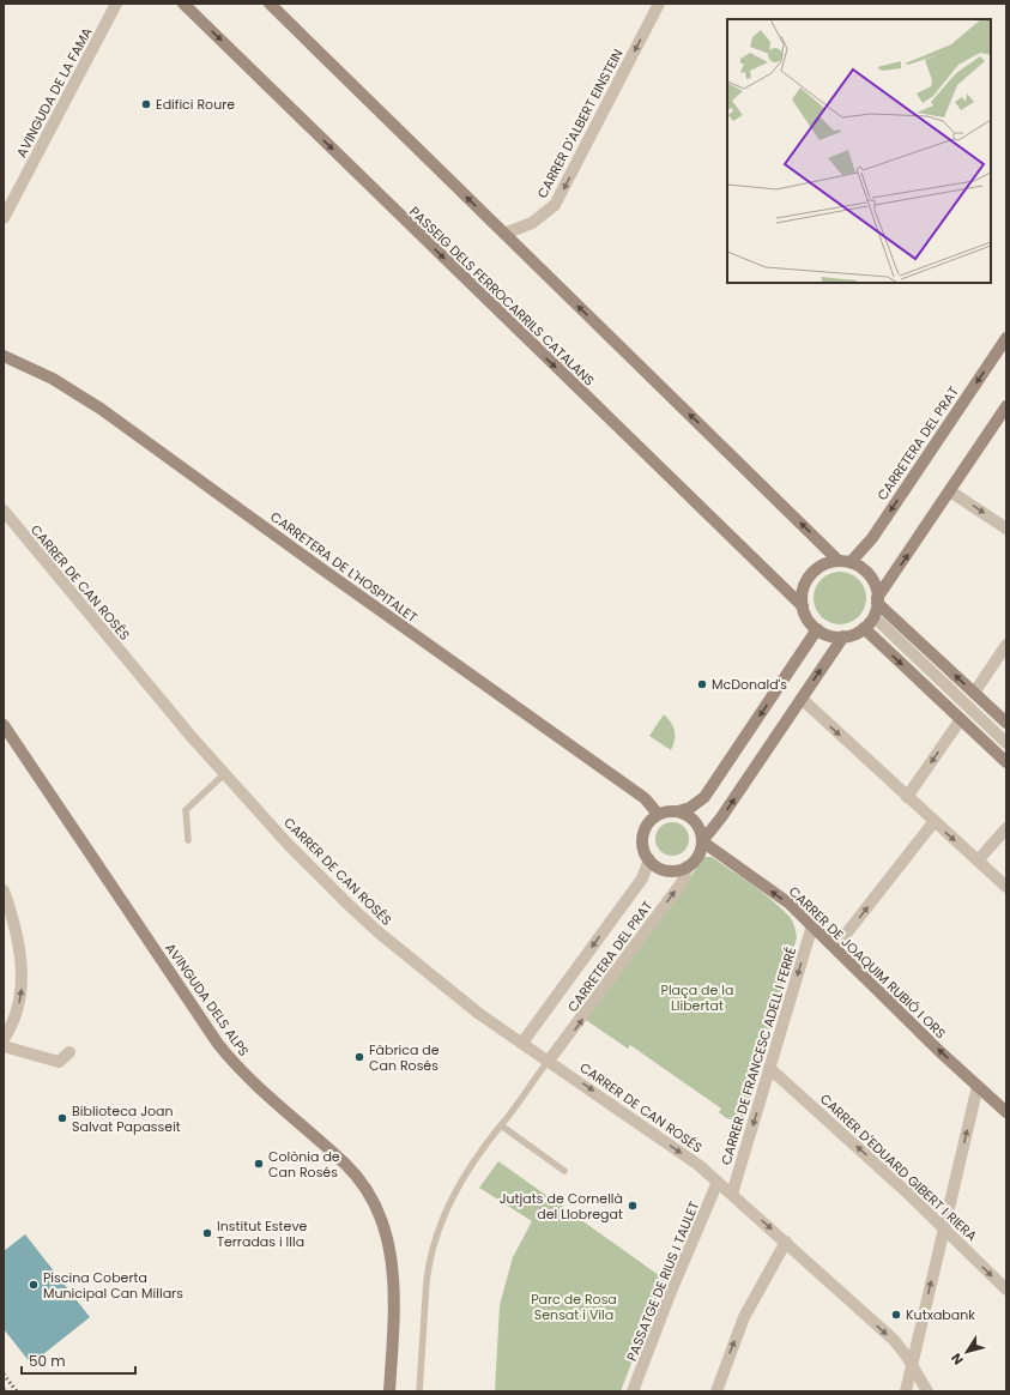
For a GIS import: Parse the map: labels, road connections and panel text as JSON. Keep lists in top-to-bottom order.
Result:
{
  "streets": {
    "street": [
      "AVINGUDA DE LA FAMA",
      "CARRER D'ALBERT EINSTEIN",
      "PASSEIG DELS FERROCARRILS CATALANS",
      "CARRETERA DEL PRAT",
      "CARRETERA DE L'HOSPITALET",
      "CARRER DE CAN ROSÉS",
      "CARRER DE JOAQUIM RUBIÓ I ORS",
      "AVINGUDA DELS ALPS",
      "CARRER DE FRANCESC ADELL I FERRÉ",
      "CARRER D'EDUARD GIBERT I RIERA",
      "PASSATGE DE RIUS I TAULET"
    ]
  },
  "crossings": [
    ["PASSEIG DELS FERROCARRILS CATALANS", "CARRETERA DEL PRAT"],
    ["CARRETERA DEL PRAT", "CARRETERA DE L'HOSPITALET"],
    ["CARRETERA DEL PRAT", "CARRER DE CAN ROSÉS"],
    ["CARRETERA DEL PRAT", "CARRER DE JOAQUIM RUBIÓ I ORS"],
    ["CARRETERA DE L'HOSPITALET", "CARRER DE JOAQUIM RUBIÓ I ORS"],
    ["CARRER DE CAN ROSÉS", "CARRER DE FRANCESC ADELL I FERRÉ"],
    ["CARRER DE CAN ROSÉS", "PASSATGE DE RIUS I TAULET"],
    ["CARRER DE JOAQUIM RUBIÓ I ORS", "CARRER DE FRANCESC ADELL I FERRÉ"],
    ["CARRER DE FRANCESC ADELL I FERRÉ", "CARRER D'EDUARD GIBERT I RIERA"]
  ],
  "one_way": [
    "CARRER D'ALBERT EINSTEIN",
    "CARRER DE CAN ROSÉS",
    "CARRER DE JOAQUIM RUBIÓ I ORS",
    "CARRER DE FRANCESC ADELL I FERRÉ"
  ],
  "parks": ["Plaça de la Llibertat", "Parc de Rosa Sensat i Vila"],
  "places": [
    "Edifici Roure",
    "McDonald's",
    "Fàbrica de Can Rosés",
    "Biblioteca Joan Salvat Papasseit",
    "Colònia de Can Rosés",
    "Jutjats de Cornellà del Llobregat",
    "Institut Esteve Terradas i Illa",
    "Piscina Coberta Municipal Can Millars",
    "Kutxabank"
  ],
  "scale_bar": "50 m",
  "north": "bottom left"
}
